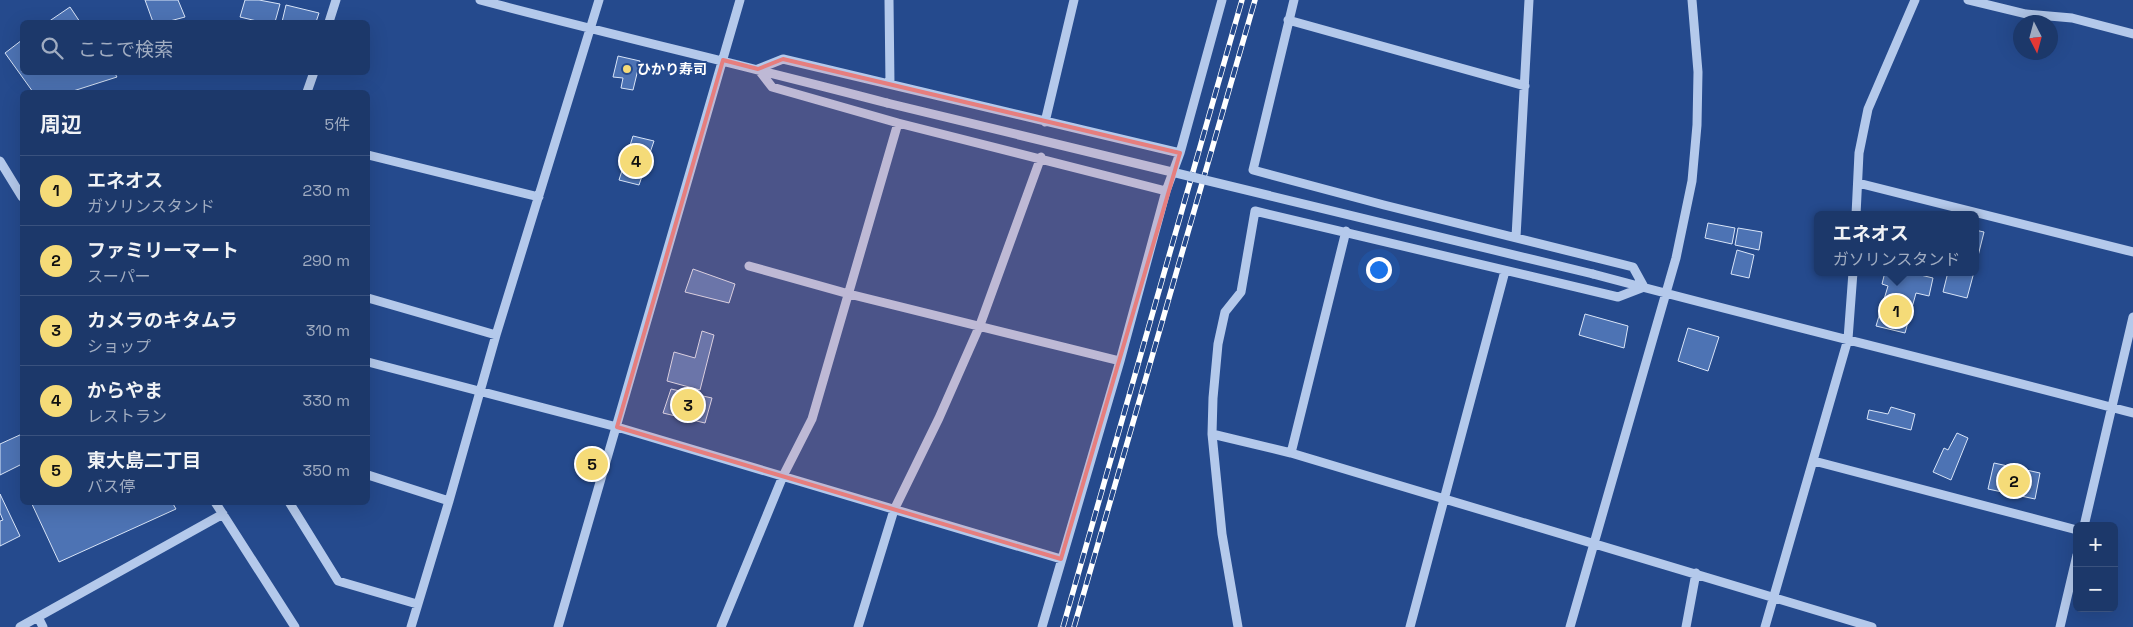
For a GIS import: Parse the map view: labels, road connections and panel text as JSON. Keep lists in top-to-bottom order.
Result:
{
  "places": ["ひかり寿司"],
  "north": "bottom",
  "page": {
    "search": "ここで検索",
    "heading": ["周辺", "5件"],
    "pins": [
      "4",
      "1",
      "3",
      "5",
      "2"
    ],
    "list": [
      {
        "mark": "1",
        "name": "エネオス",
        "note": "ガソリンスタンド",
        "value": "230 m"
      },
      {
        "mark": "2",
        "name": "ファミリーマート",
        "note": "スーパー",
        "value": "290 m"
      },
      {
        "mark": "3",
        "name": "カメラのキタムラ",
        "note": "ショップ",
        "value": "310 m"
      },
      {
        "mark": "4",
        "name": "からやま",
        "note": "レストラン",
        "value": "330 m"
      },
      {
        "mark": "5",
        "name": "東大島二丁目",
        "note": "バス停",
        "value": "350 m"
      }
    ],
    "popup": ["エネオス", "ガソリンスタンド"],
    "map_buttons": ["+", "−"]
  }
}
